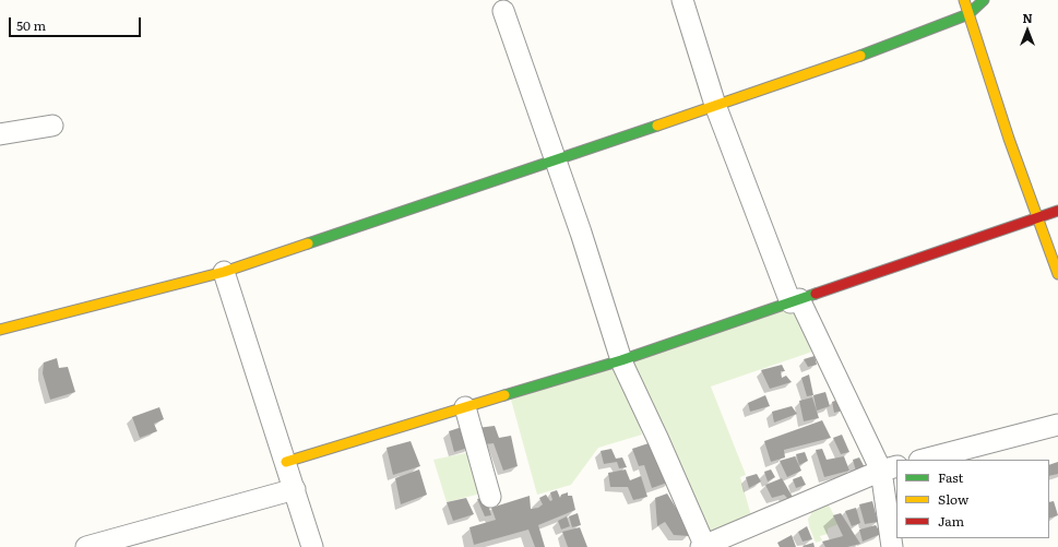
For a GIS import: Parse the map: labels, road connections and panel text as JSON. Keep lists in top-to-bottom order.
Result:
{
  "legend": ["Fast", "Slow", "Jam"],
  "scale_bar": "50 m",
  "north": "top"
}
